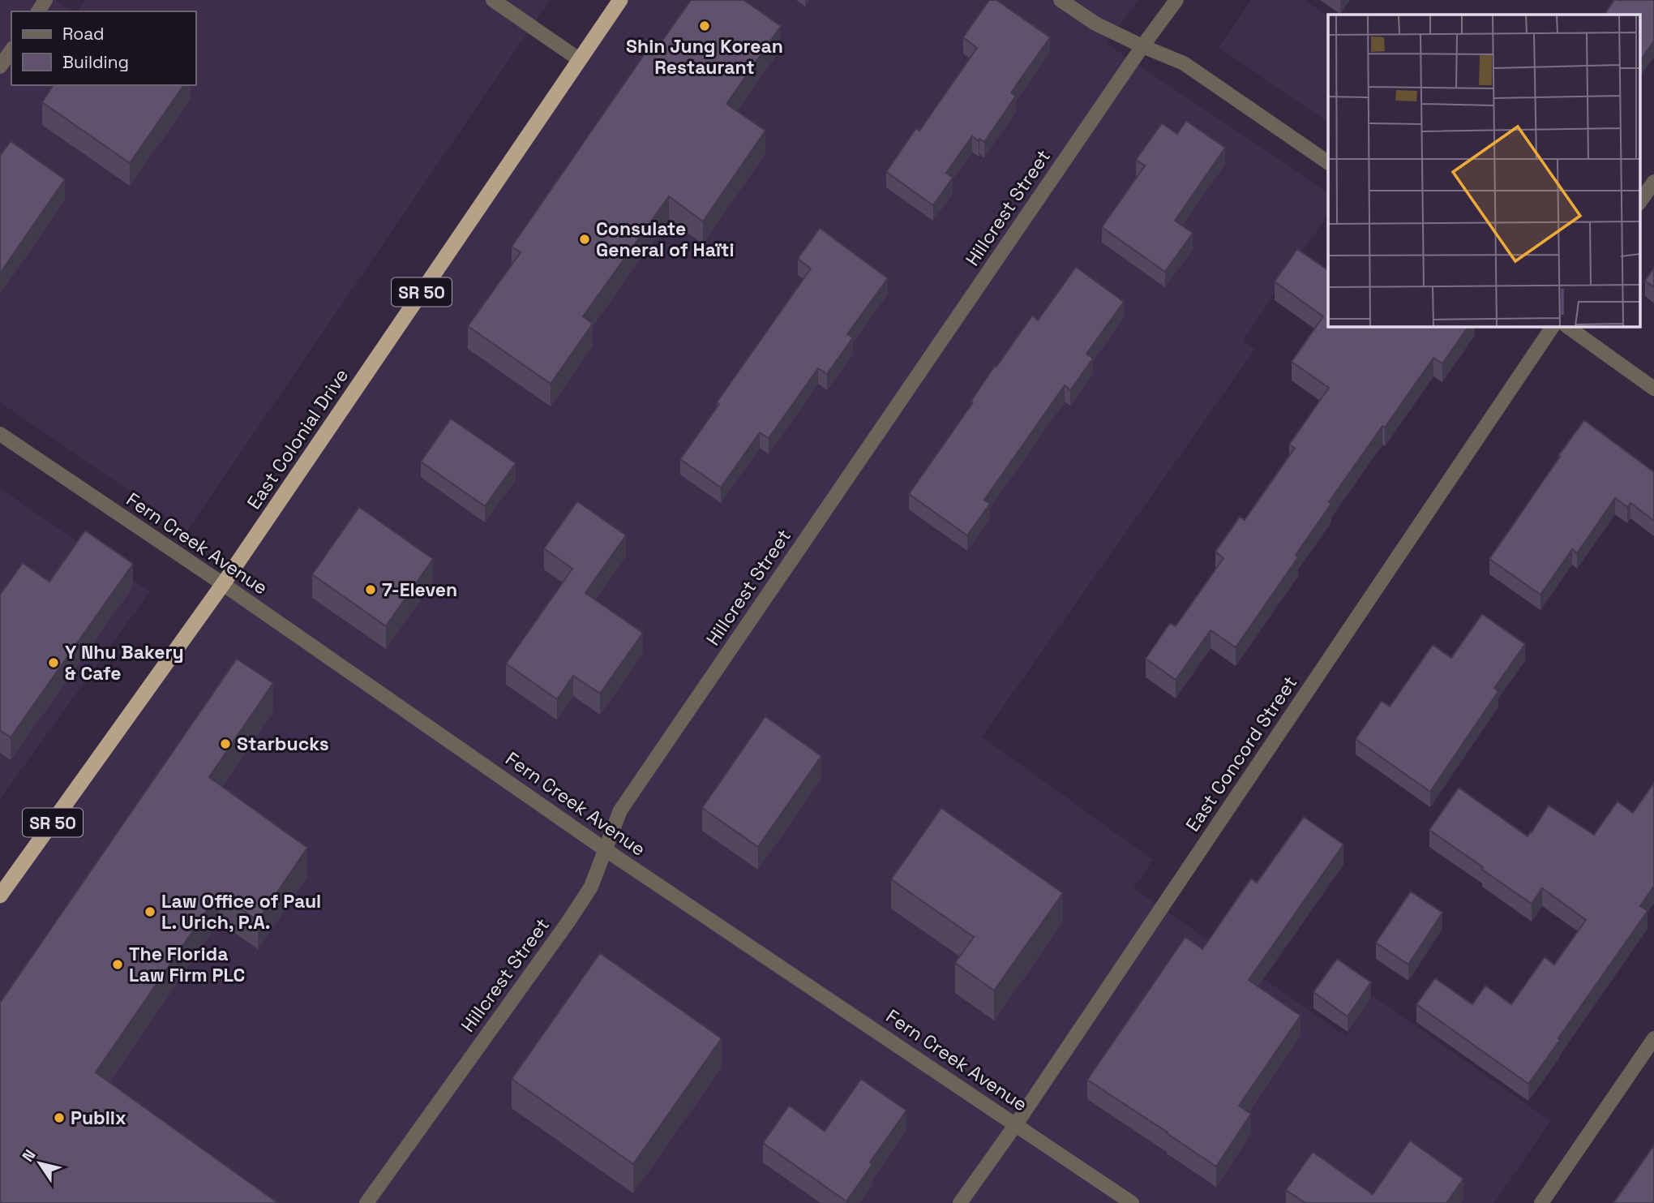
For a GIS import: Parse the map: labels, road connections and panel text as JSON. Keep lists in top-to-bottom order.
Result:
{
  "streets": {
    "highway": ["SR 50", "East Colonial Drive"],
    "street": ["Hillcrest Street", "Fern Creek Avenue", "East Concord Street"]
  },
  "crossings": [
    ["Hillcrest Street", "Fern Creek Avenue"],
    ["East Colonial Drive", "Fern Creek Avenue"],
    ["Fern Creek Avenue", "East Concord Street"]
  ],
  "places": [
    "Shin Jung Korean Restaurant",
    "Consulate General of Haïti",
    "7-Eleven",
    "Y Nhu Bakery & Cafe",
    "Starbucks",
    "Law Office of Paul L. Urich, P.A.",
    "The Florida Law Firm PLC",
    "Publix"
  ],
  "legend": ["Road", "Building"],
  "north": "top left"
}
